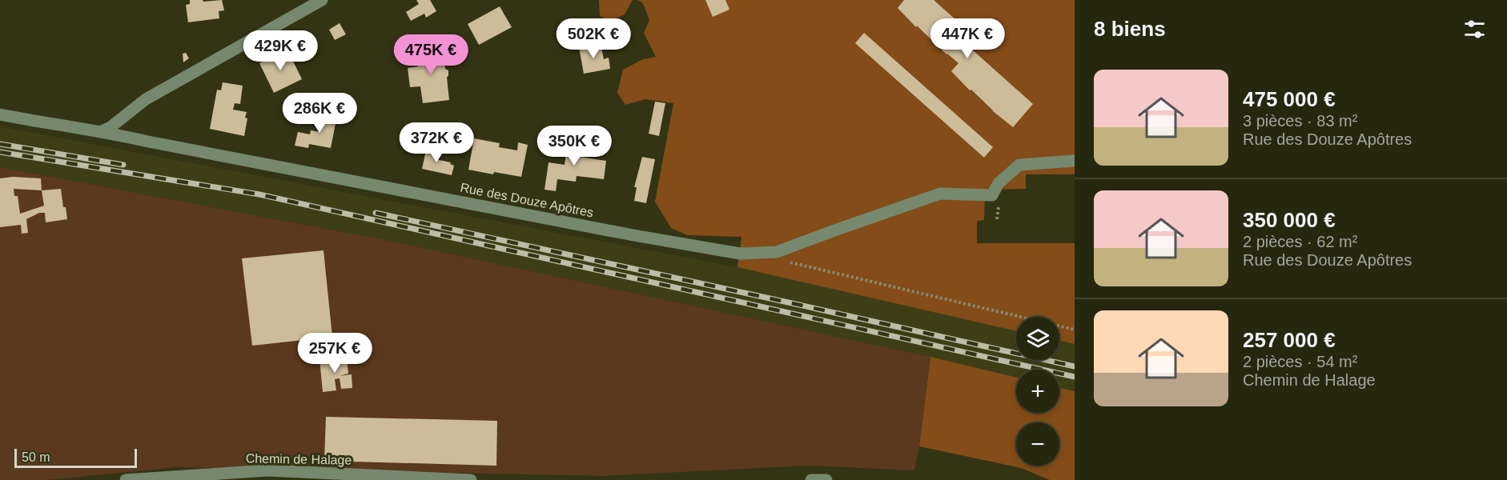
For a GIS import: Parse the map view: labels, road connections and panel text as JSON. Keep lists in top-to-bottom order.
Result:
{
  "streets": {
    "street": ["Rue des Douze Apôtres", "Chemin de Halage"]
  },
  "scale_bar": "50 m",
  "page": {
    "heading": "8 biens",
    "price": [
      "502K €",
      "447K €",
      "429K €",
      "475K €",
      "286K €",
      "372K €",
      "350K €",
      "257K €"
    ],
    "list": [
      {
        "name": "475 000 €",
        "note": "3 pièces · 83 m² · Rue des Douze Apôtres"
      },
      {
        "name": "350 000 €",
        "note": "2 pièces · 62 m² · Rue des Douze Apôtres"
      },
      {
        "name": "257 000 €",
        "note": "2 pièces · 54 m² · Chemin de Halage"
      }
    ],
    "map_buttons": ["+", "−"],
    "scale": "50 m"
  }
}
